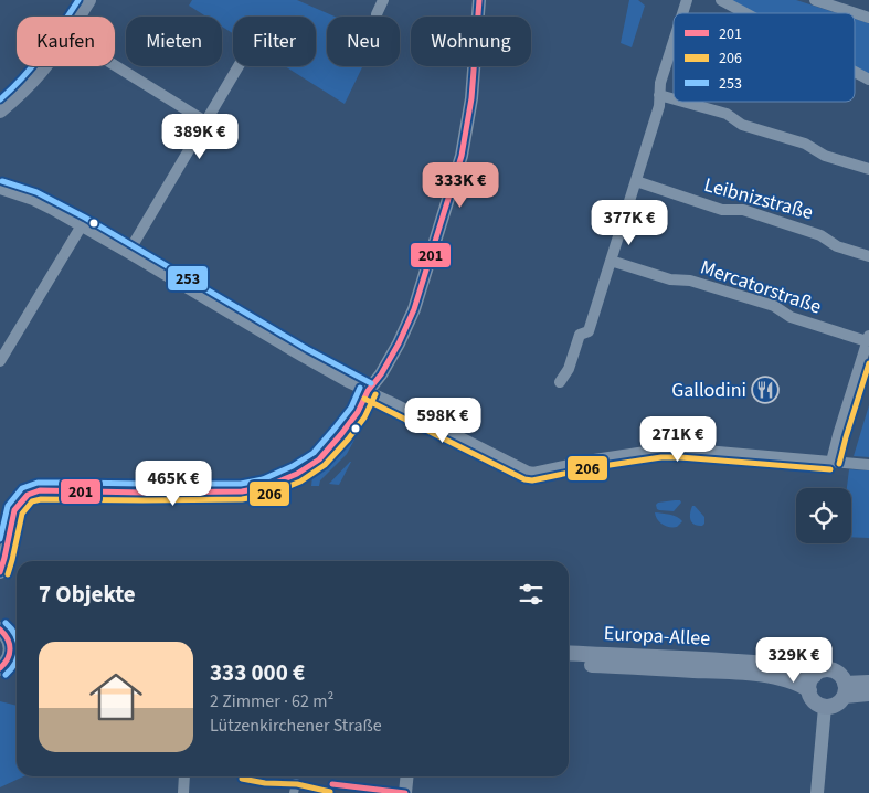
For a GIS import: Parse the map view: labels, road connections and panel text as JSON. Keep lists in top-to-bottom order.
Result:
{
  "streets": {
    "main road": ["Europa-Allee"],
    "street": ["Leibnizstraße", "Mercatorstraße"]
  },
  "places": {
    "restaurant": ["Gallodini"]
  },
  "lines": ["transit line 201", "transit line 253", "transit line 206"],
  "legend": ["201", "206", "253"],
  "page": {
    "chip": [
      "Kaufen",
      "Mieten",
      "Filter",
      "Neu",
      "Wohnung"
    ],
    "price": [
      "389K €",
      "333K €",
      "377K €",
      "598K €",
      "271K €",
      "465K €",
      "329K €"
    ],
    "heading": "7 Objekte",
    "list": [
      {
        "name": "333 000 €",
        "note": "2 Zimmer · 62 m² · Lützenkirchener Straße"
      }
    ]
  }
}
